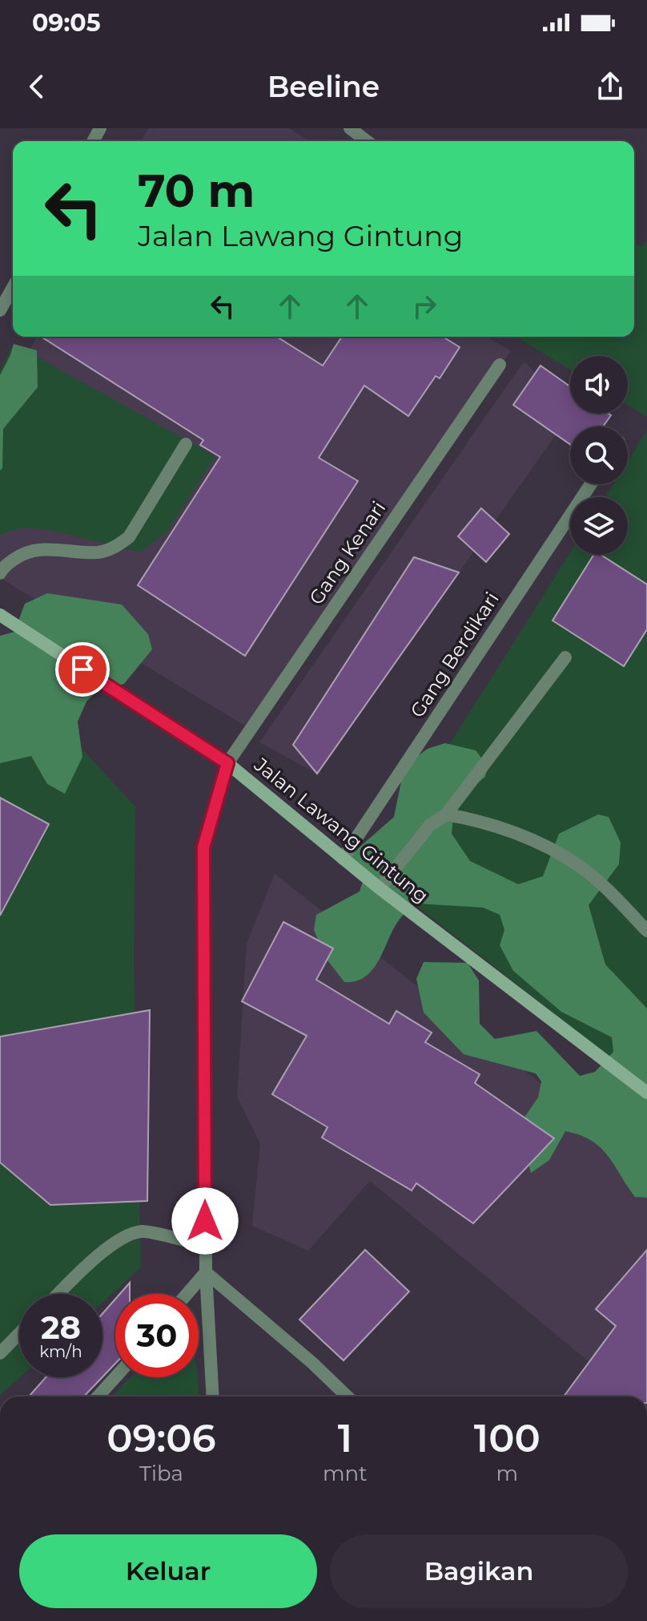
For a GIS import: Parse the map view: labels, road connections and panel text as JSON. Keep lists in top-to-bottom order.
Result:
{
  "streets": {
    "main road": ["Jalan Lawang Gintung"],
    "street": ["Gang Kenari", "Gang Berdikari"]
  },
  "crossings": [
    ["Gang Kenari", "Jalan Lawang Gintung"],
    ["Gang Berdikari", "Jalan Lawang Gintung"]
  ],
  "page": {
    "status": "09:05",
    "header": "Beeline",
    "turn": ["70 m", "Jalan Lawang Gintung"],
    "speed": "28 km/h",
    "limit": "30",
    "eta": [
      "09:06",
      "Tiba",
      "1",
      "mnt",
      "100",
      "m"
    ],
    "buttons": ["Keluar", "Bagikan"]
  }
}
